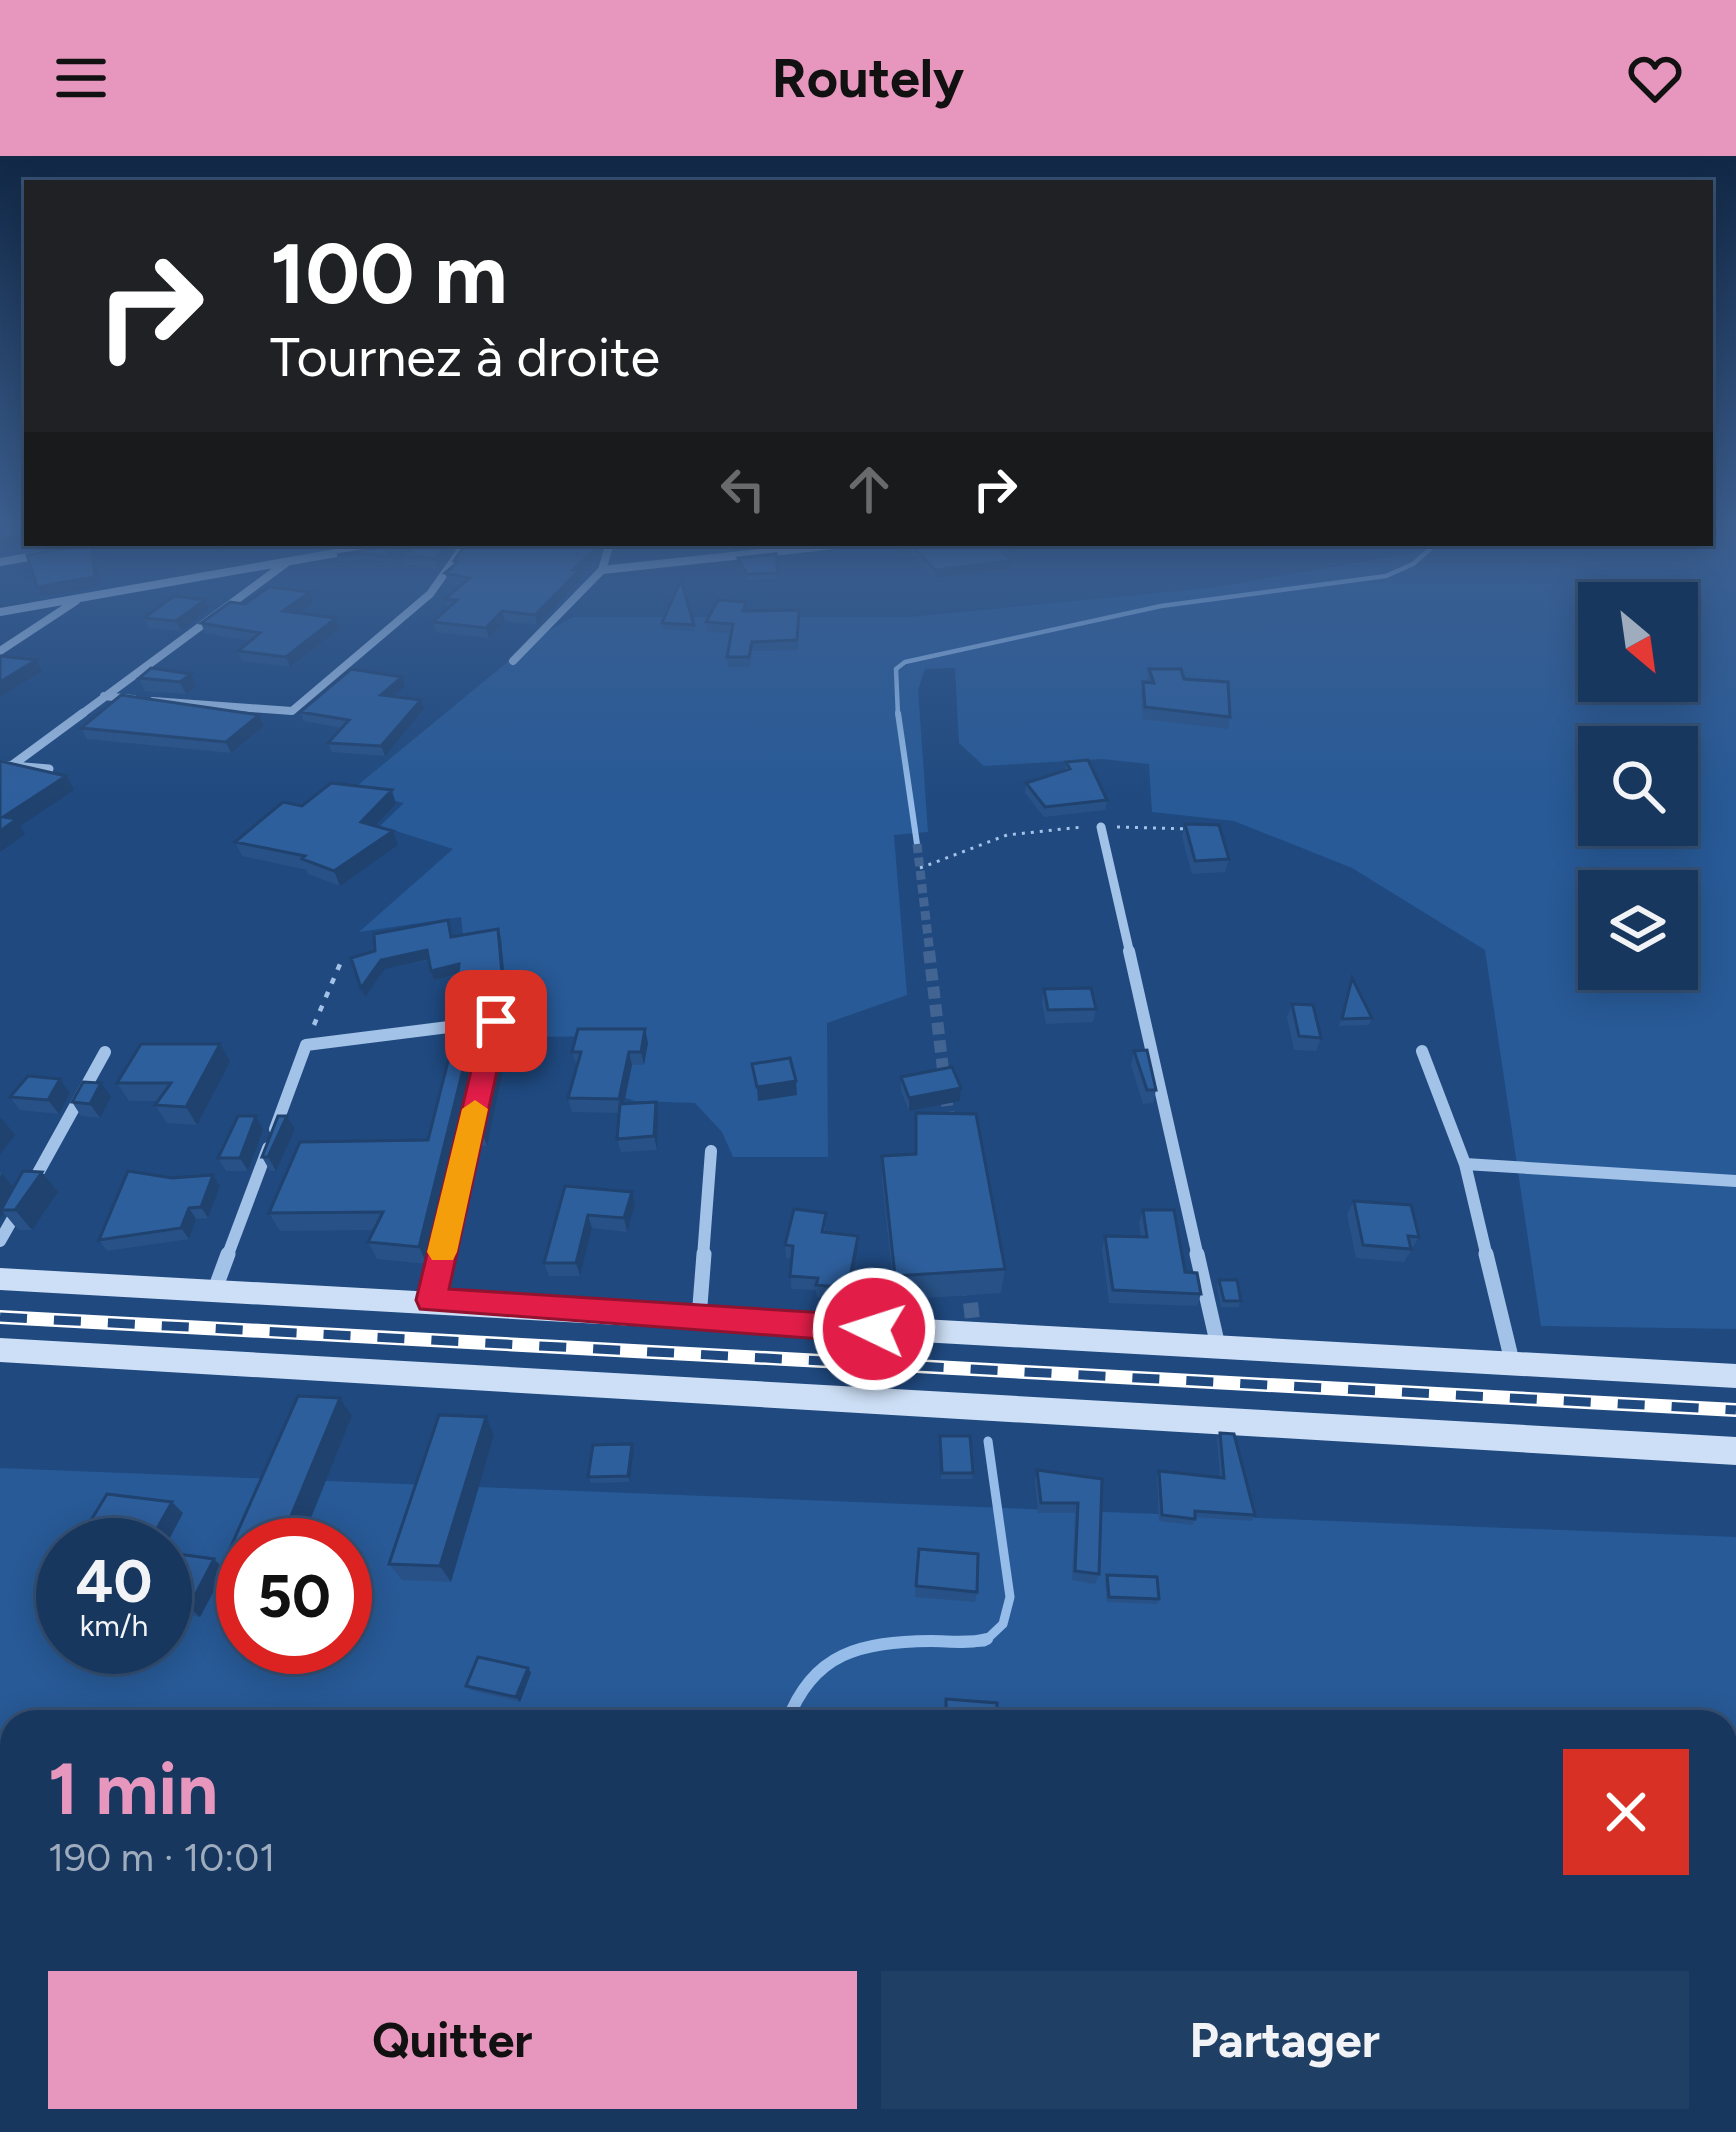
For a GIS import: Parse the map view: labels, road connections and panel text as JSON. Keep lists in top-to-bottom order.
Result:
{
  "north": "bottom right",
  "page": {
    "header": "Routely",
    "turn": ["100 m", "Tournez à droite"],
    "speed": "40 km/h",
    "limit": "50",
    "heading": ["1 min", "190 m · 10:01"],
    "buttons": ["Quitter", "Partager"]
  }
}
